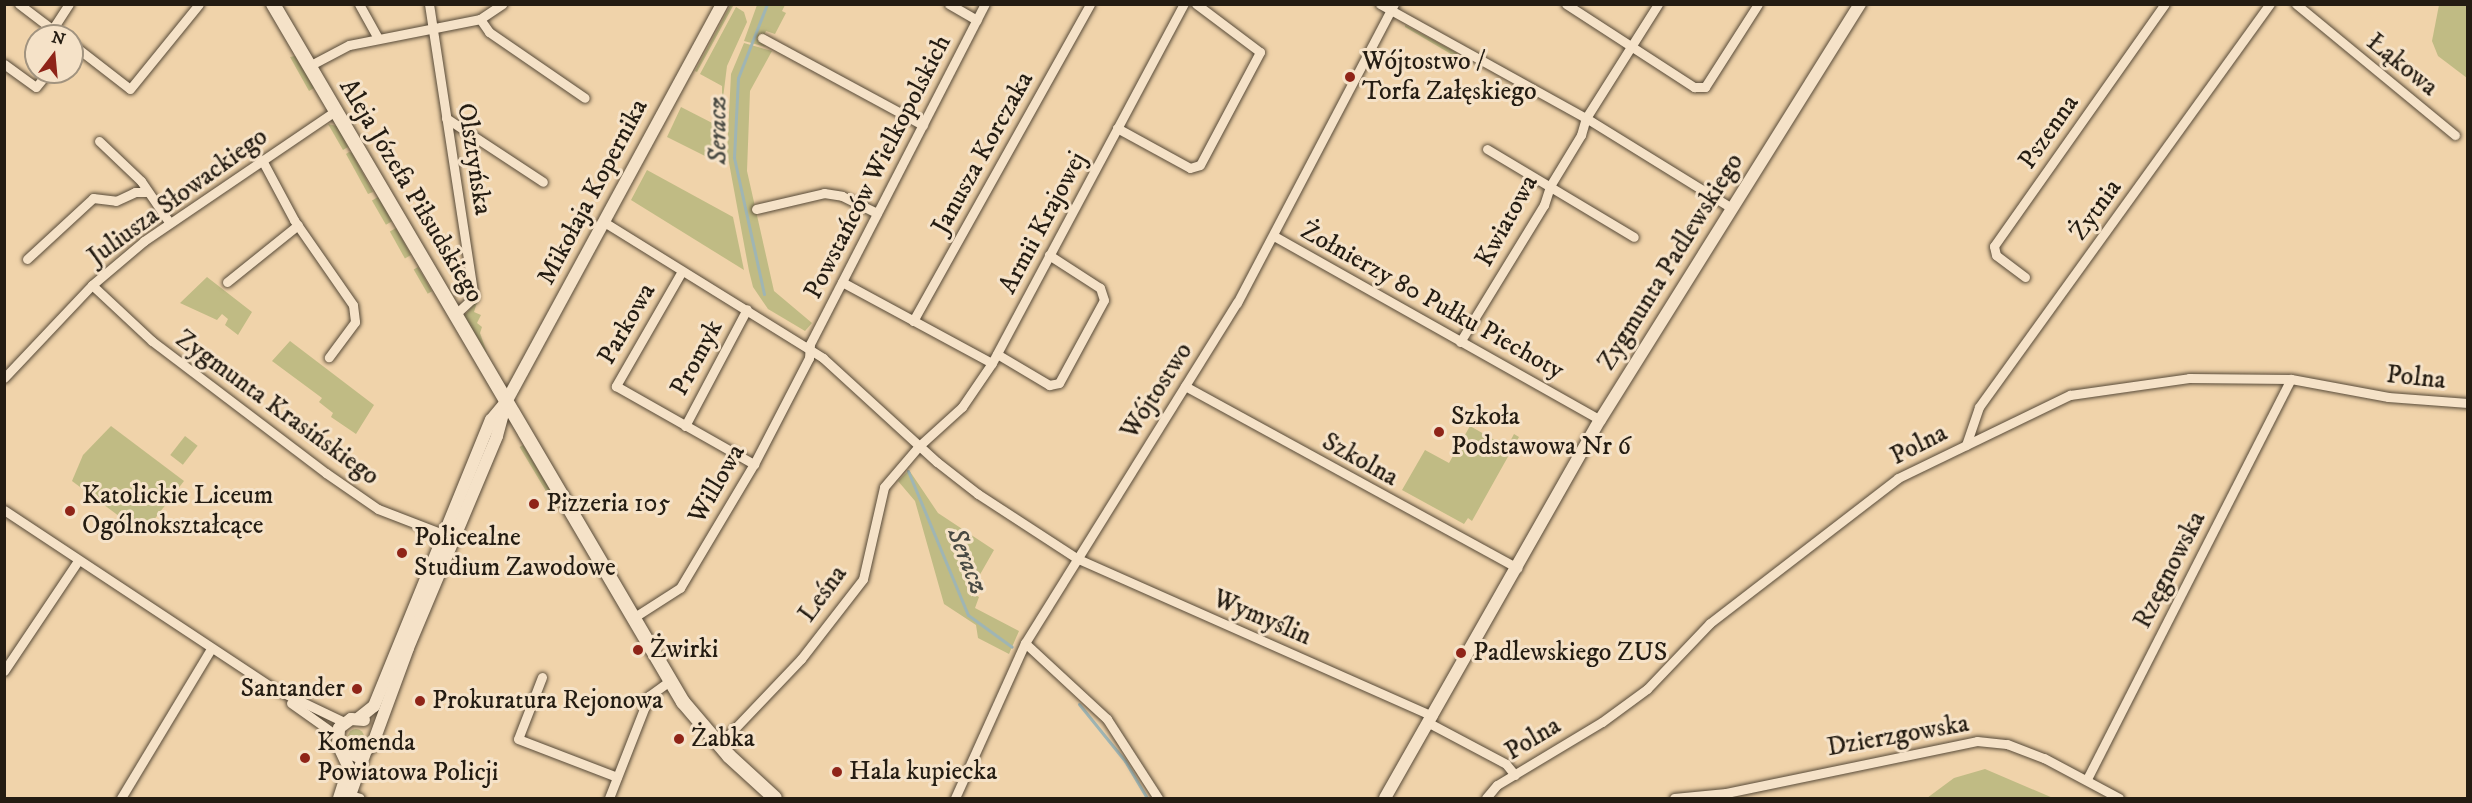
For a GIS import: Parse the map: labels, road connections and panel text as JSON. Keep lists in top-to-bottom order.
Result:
{
  "streets": {
    "main road": ["Aleja Józefa Piłsudskiego"],
    "street": [
      "Łąkowa",
      "Pszenna",
      "Janusza Korczaka",
      "Olsztyńska",
      "Powstańców Wielkopolskich",
      "Mikołaja Kopernika",
      "Juliusza Słowackiego",
      "Żytnia",
      "Kwiatowa",
      "Armii Krajowej",
      "Zygmunta Padlewskiego",
      "Żołnierzy 80 Pułku Piechoty",
      "Parkowa",
      "Promyk",
      "Polna",
      "Wójtostwo",
      "Zygmunta Krasińskiego",
      "Szkolna",
      "Willowa",
      "Rzęgnowska",
      "Leśna",
      "Wymyślin",
      "Dzierzgowska"
    ]
  },
  "crossings": [
    ["Olsztyńska", "Aleja Józefa Piłsudskiego"],
    ["Powstańców Wielkopolskich", "Willowa"],
    ["Powstańców Wielkopolskich", "Wymyślin"],
    ["Aleja Józefa Piłsudskiego", "Mikołaja Kopernika"],
    ["Aleja Józefa Piłsudskiego", "Juliusza Słowackiego"],
    ["Aleja Józefa Piłsudskiego", "Willowa"],
    ["Aleja Józefa Piłsudskiego", "Leśna"],
    ["Mikołaja Kopernika", "Zygmunta Krasińskiego"],
    ["Mikołaja Kopernika", "Wymyślin"],
    ["Juliusza Słowackiego", "Zygmunta Krasińskiego"],
    ["Żytnia", "Polna"],
    ["Kwiatowa", "Żołnierzy 80 Pułku Piechoty"],
    ["Armii Krajowej", "Leśna"],
    ["Armii Krajowej", "Wymyślin"],
    ["Zygmunta Padlewskiego", "Żołnierzy 80 Pułku Piechoty"],
    ["Zygmunta Padlewskiego", "Szkolna"],
    ["Zygmunta Padlewskiego", "Wymyślin"],
    ["Żołnierzy 80 Pułku Piechoty", "Wójtostwo"],
    ["Parkowa", "Promyk"],
    ["Parkowa", "Willowa"],
    ["Parkowa", "Wymyślin"],
    ["Promyk", "Wymyślin"],
    ["Polna", "Rzęgnowska"],
    ["Polna", "Wymyślin"],
    ["Wójtostwo", "Szkolna"],
    ["Wójtostwo", "Wymyślin"],
    ["Willowa", "Wymyślin"],
    ["Rzęgnowska", "Dzierzgowska"],
    ["Leśna", "Wymyślin"]
  ],
  "water": ["Seracz"],
  "places": [
    "Wójtostwo / Torfa Załęskiego",
    "Szkoła Podstawowa Nr 6",
    "Pizzeria 105",
    "Katolickie Liceum Ogólnokształcące",
    "Policealne Studium Zawodowe",
    "Żwirki",
    "Padlewskiego ZUS",
    "Santander",
    "Prokuratura Rejonowa",
    "Żabka",
    "Komenda Powiatowa Policji",
    "Hala kupiecka"
  ],
  "north": "top"
}
